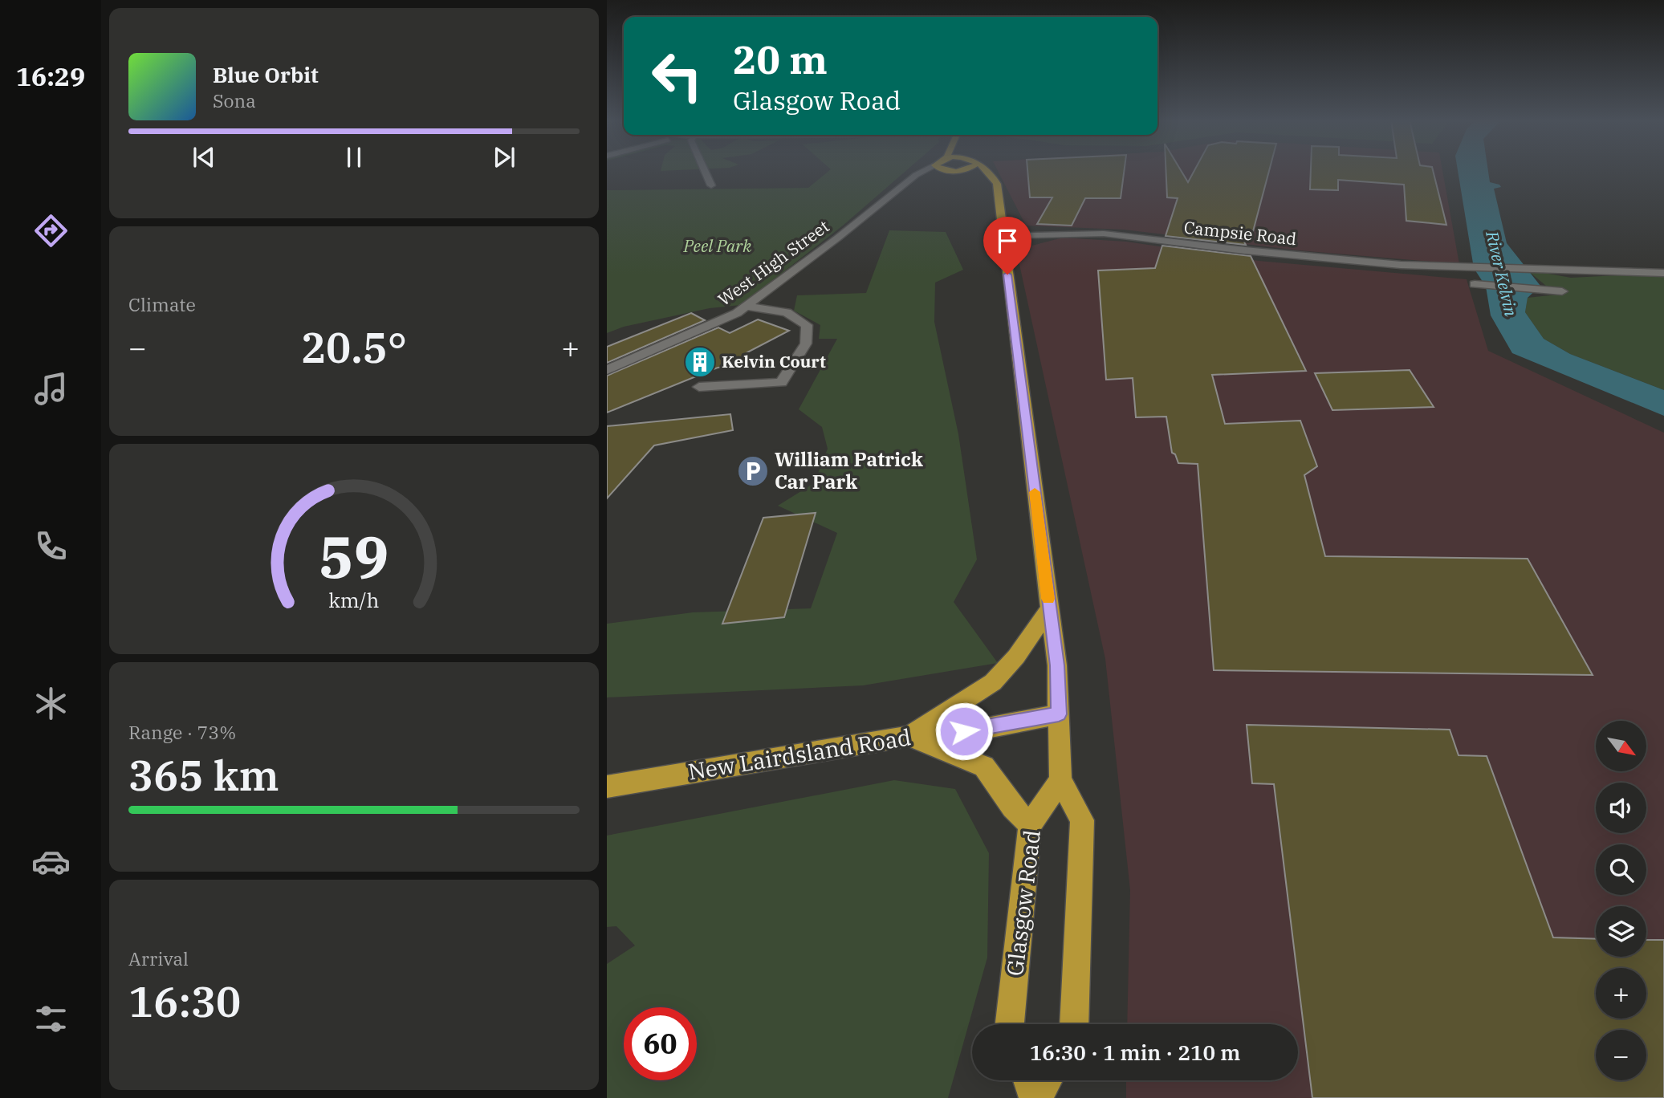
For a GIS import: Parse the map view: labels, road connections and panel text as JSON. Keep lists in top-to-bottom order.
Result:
{
  "streets": {
    "main road": ["New Lairdsland Road", "Glasgow Road"],
    "street": ["Campsie Road", "West High Street"]
  },
  "water": ["River Kelvin"],
  "parks": ["Peel Park"],
  "places": {
    "building": ["Kelvin Court"],
    "parking": ["William Patrick Car Park"]
  },
  "north": "bottom right",
  "page": {
    "tabs": "16:29",
    "turn": ["20 m", "Glasgow Road"],
    "song": ["Blue Orbit", "Sona"],
    "tile": [
      "Climate",
      ["Range · 73%", "365 km"],
      ["Arrival", "16:30"]
    ],
    "heat": ["−", "20.5°", "+"],
    "map_buttons": ["+", "−"],
    "limit": "60",
    "trip": "16:30 · 1 min · 210 m",
    "gauge": ["59", "km/h"]
  }
}
